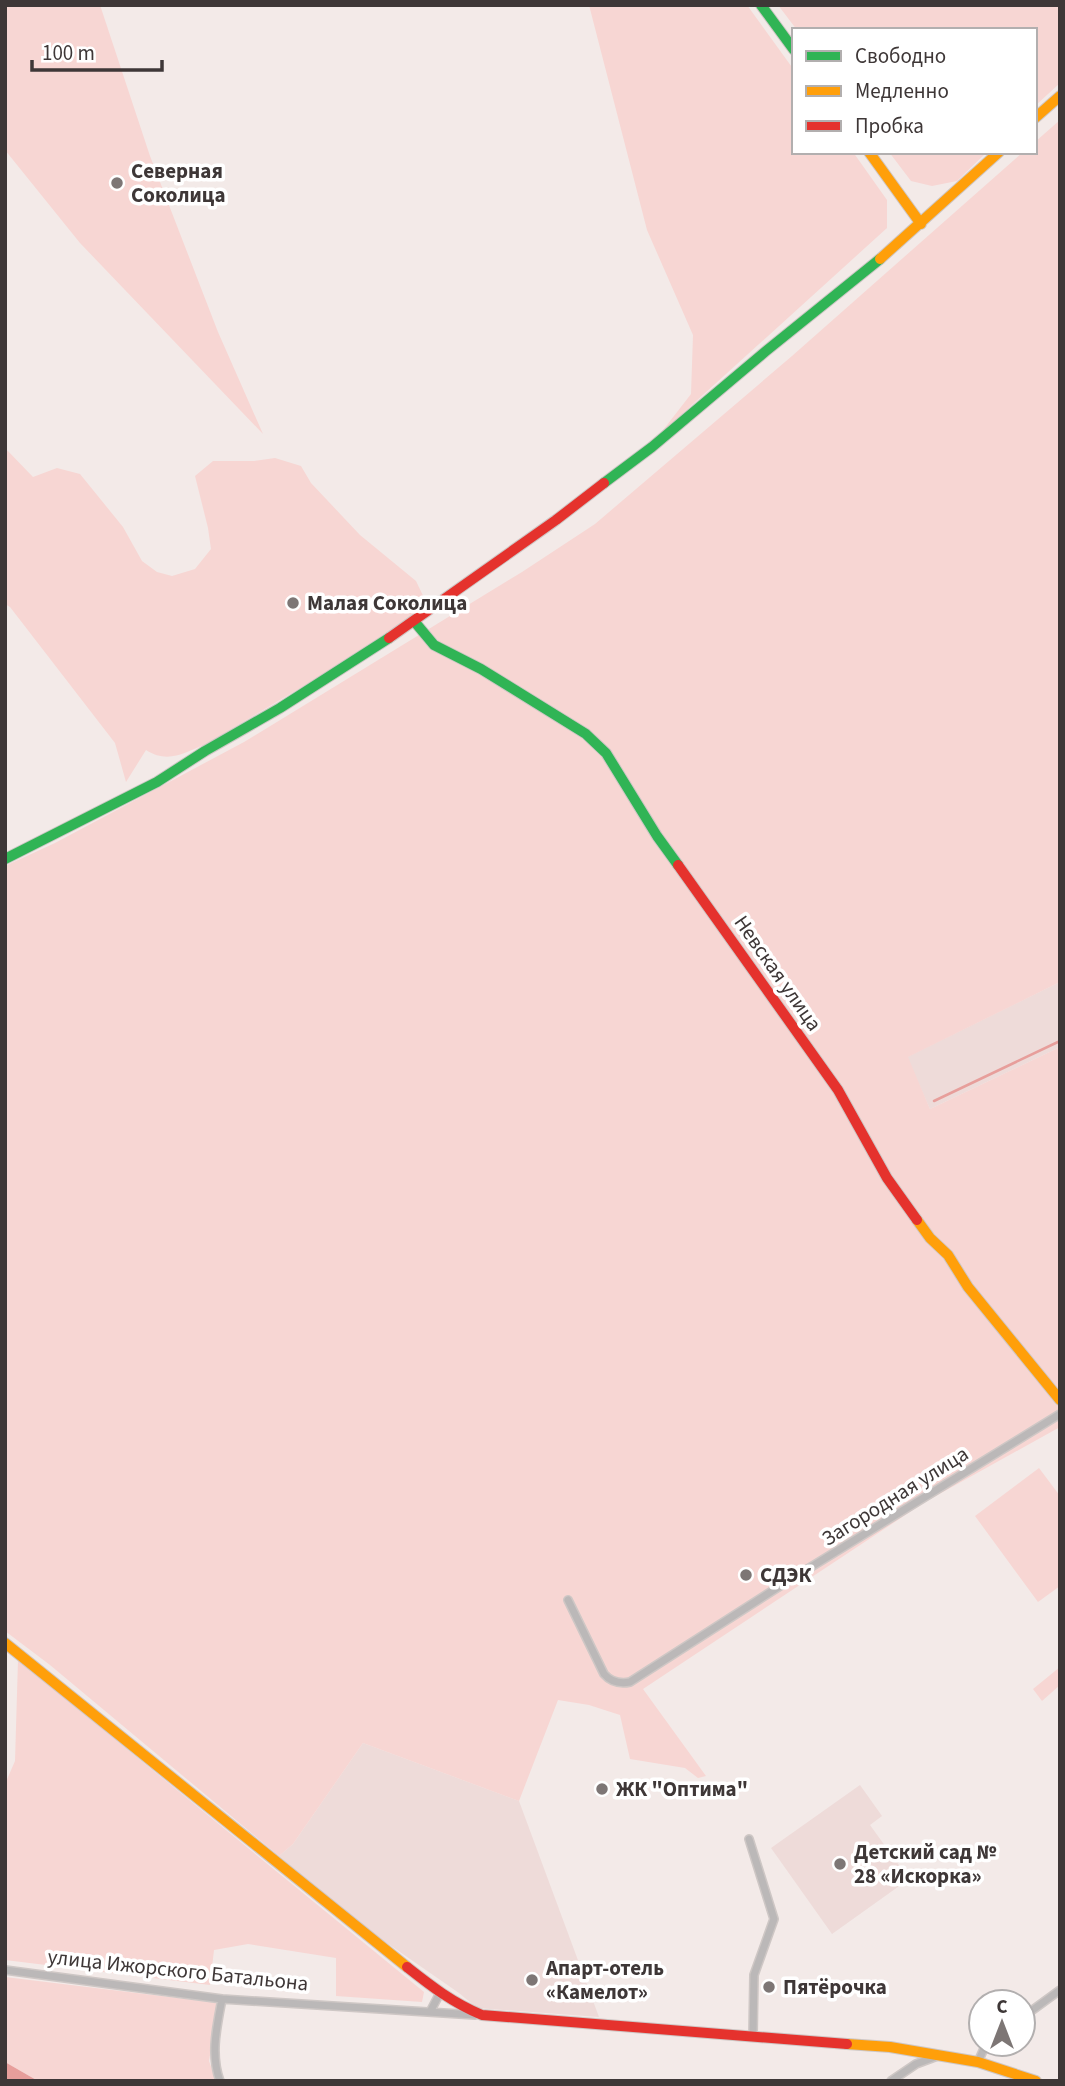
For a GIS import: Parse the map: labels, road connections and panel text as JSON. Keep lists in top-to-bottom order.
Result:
{
  "streets": {
    "street": ["Невская улица", "Загородная улица", "улица Ижорского Батальона"]
  },
  "places": [
    "Северная Соколица",
    "Малая Соколица",
    "СДЭК",
    "ЖК \"Оптима\"",
    "Детский сад № 28 «Искорка»",
    "Апарт-отель «Камелот»",
    "Пятёрочка"
  ],
  "legend": ["Свободно", "Медленно", "Пробка"],
  "scale_bar": "100 m",
  "north": "top"
}
